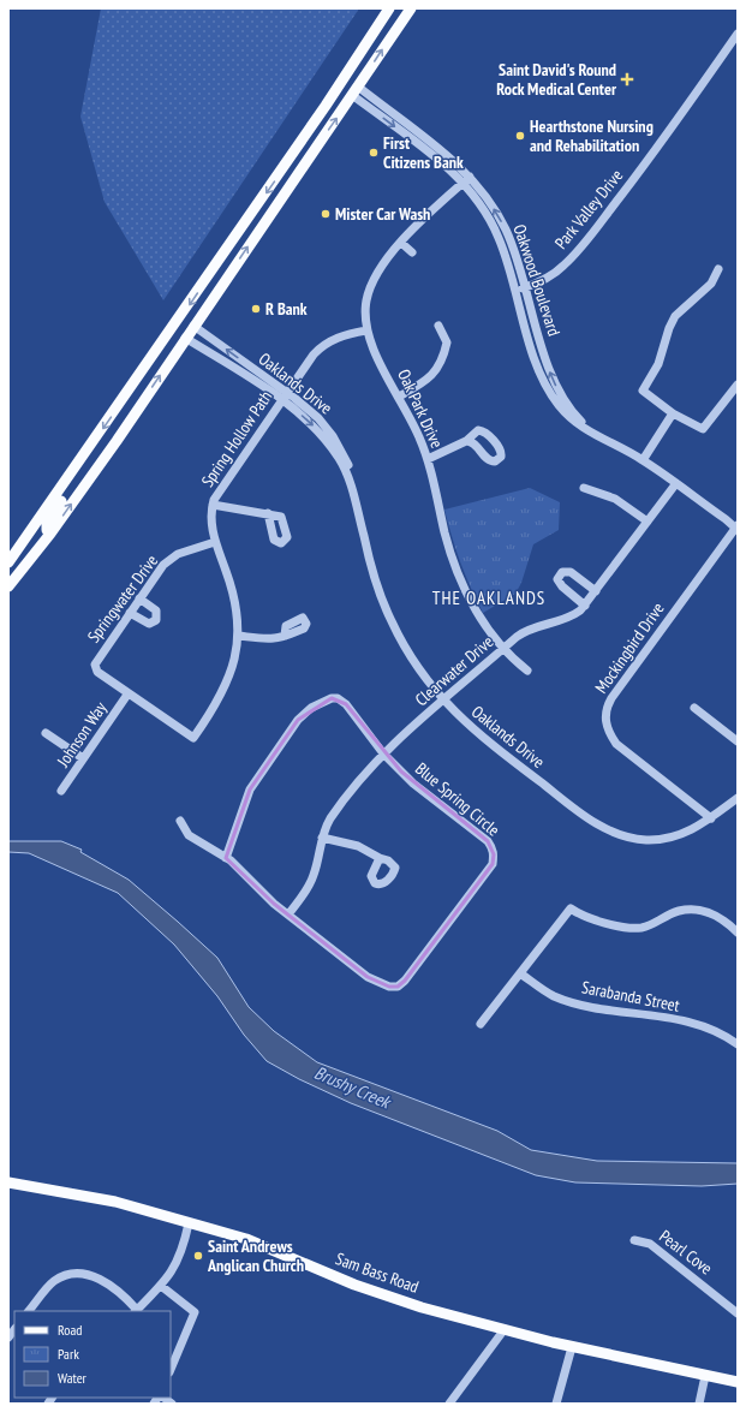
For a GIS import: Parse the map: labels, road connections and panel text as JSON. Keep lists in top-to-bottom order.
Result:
{
  "streets": {
    "main road": ["Sam Bass Road"],
    "street": [
      "Park Valley Drive",
      "Oakwood Boulevard",
      "Oaklands Drive",
      "Oak Park Drive",
      "Spring Hollow Path",
      "Springwater Drive",
      "Mockingbird Drive",
      "Clearwater Drive",
      "Johnson Way",
      "Blue Spring Circle",
      "Sarabanda Street",
      "Pearl Cove"
    ]
  },
  "crossings": [
    ["Park Valley Drive", "Oakwood Boulevard"],
    ["Oakwood Boulevard", "Oak Park Drive"],
    ["Oakwood Boulevard", "Mockingbird Drive"],
    ["Oakwood Boulevard", "Clearwater Drive"],
    ["Oaklands Drive", "Spring Hollow Path"],
    ["Oaklands Drive", "Mockingbird Drive"],
    ["Oaklands Drive", "Clearwater Drive"],
    ["Oak Park Drive", "Spring Hollow Path"],
    ["Oak Park Drive", "Clearwater Drive"],
    ["Spring Hollow Path", "Springwater Drive"],
    ["Springwater Drive", "Johnson Way"],
    ["Clearwater Drive", "Blue Spring Circle"]
  ],
  "districts": ["THE OAKLANDS"],
  "water": ["Brushy Creek"],
  "places": {
    "health": ["Saint David's Round Rock Medical Center"],
    "other": [
      "Hearthstone Nursing and Rehabilitation",
      "First Citizens Bank",
      "Mister Car Wash",
      "R Bank",
      "Saint Andrews Anglican Church"
    ]
  },
  "legend": ["Road", "Park", "Water"]
}
